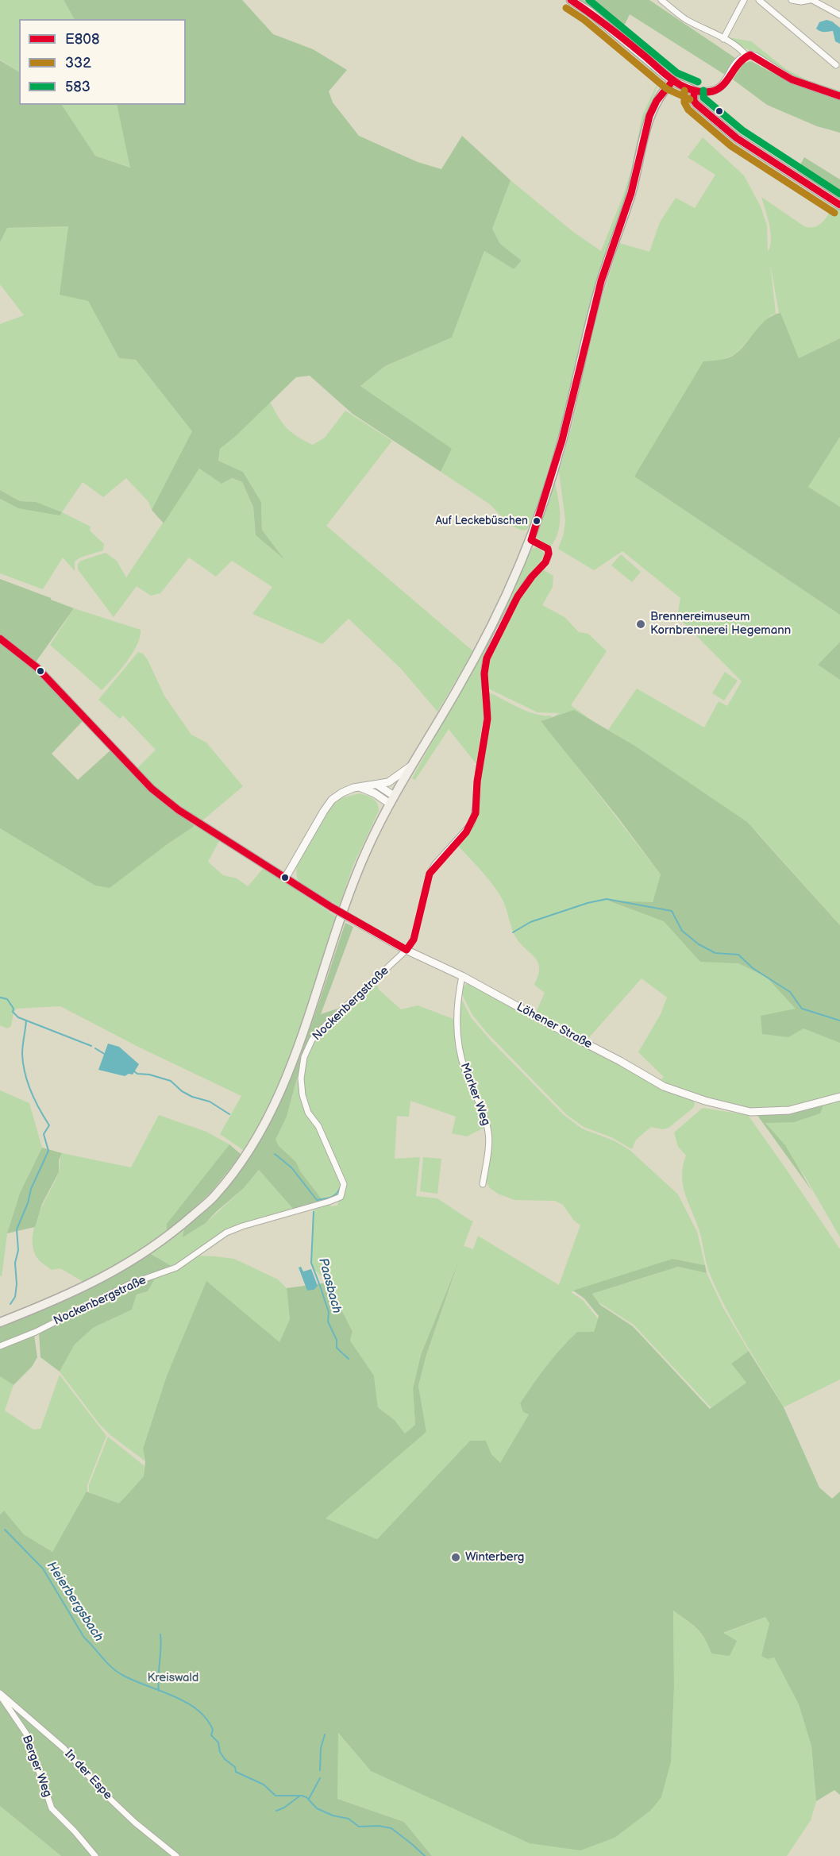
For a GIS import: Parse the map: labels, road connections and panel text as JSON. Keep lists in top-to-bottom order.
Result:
{
  "streets": {
    "main road": ["Nockenbergstraße"],
    "street": [
      "Löhener Straße",
      "Marker Weg",
      "Berger Weg",
      "In der Espe"
    ]
  },
  "crossings": [
    ["Nockenbergstraße", "Löhener Straße"],
    ["Löhener Straße", "Marker Weg"],
    ["Berger Weg", "In der Espe"]
  ],
  "water": ["Paasbach", "Heierbergsbach"],
  "parks": ["Kreiswald"],
  "places": ["Auf Leckebüschen", "Brennereimuseum Kornbrennerei Hegemann", "Winterberg"],
  "lines": ["transit line E808", "transit line 583", "transit line 332"],
  "legend": ["E808", "332", "583"]
}
